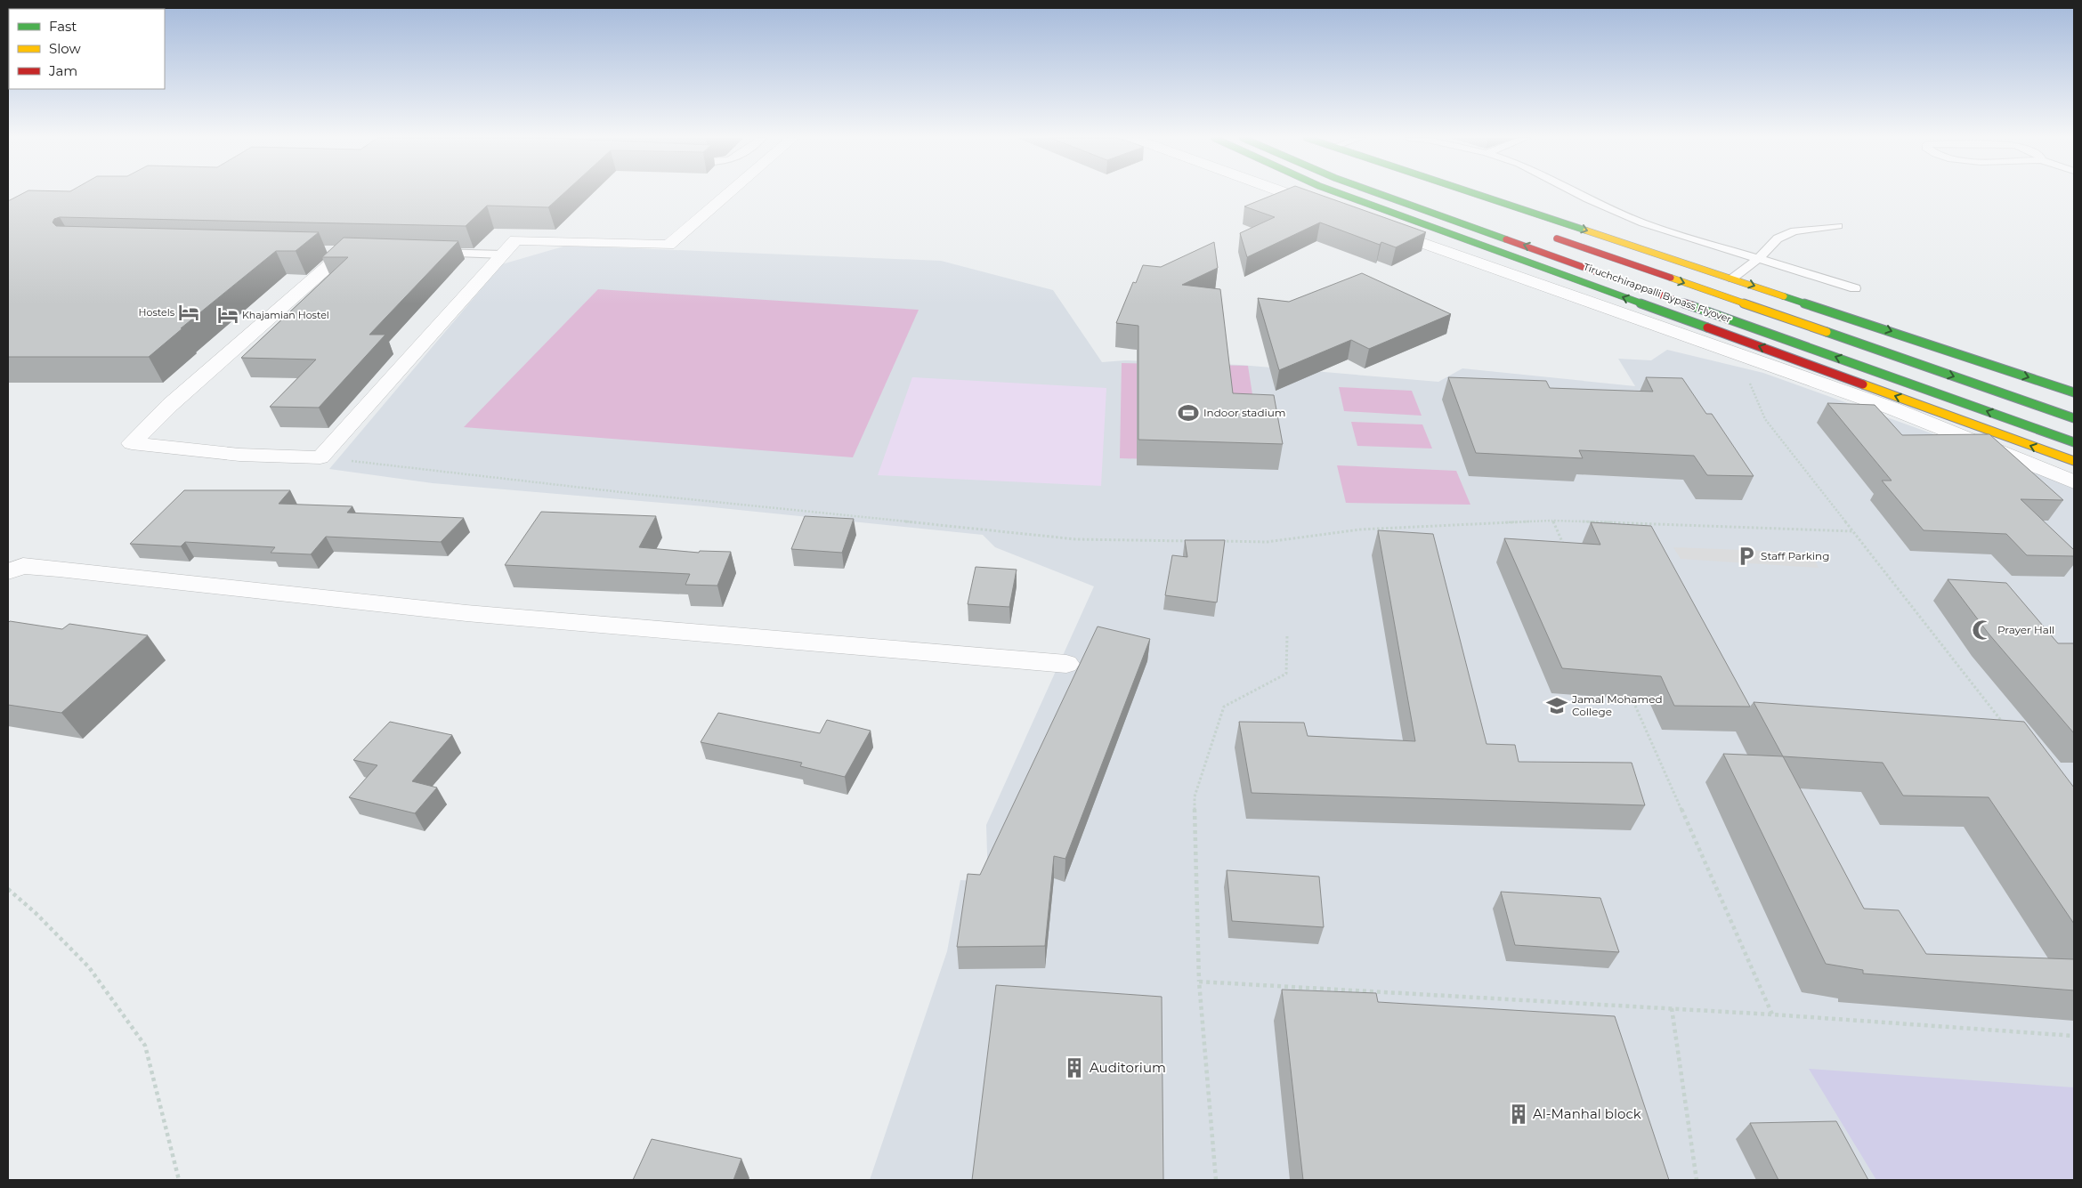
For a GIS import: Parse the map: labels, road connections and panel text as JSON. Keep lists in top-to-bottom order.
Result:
{
  "streets": {
    "main road": ["Tiruchchirappalli Bypass Flyover"]
  },
  "places": {
    "hotel": ["Hostels", "Khajamian Hostel"],
    "sports": ["Indoor stadium"],
    "parking": ["Staff Parking"],
    "mosque": ["Prayer Hall"],
    "school or university": ["Jamal Mohamed College"],
    "building": ["Auditorium", "Al-Manhal block"]
  },
  "legend": ["Fast", "Slow", "Jam"]
}
